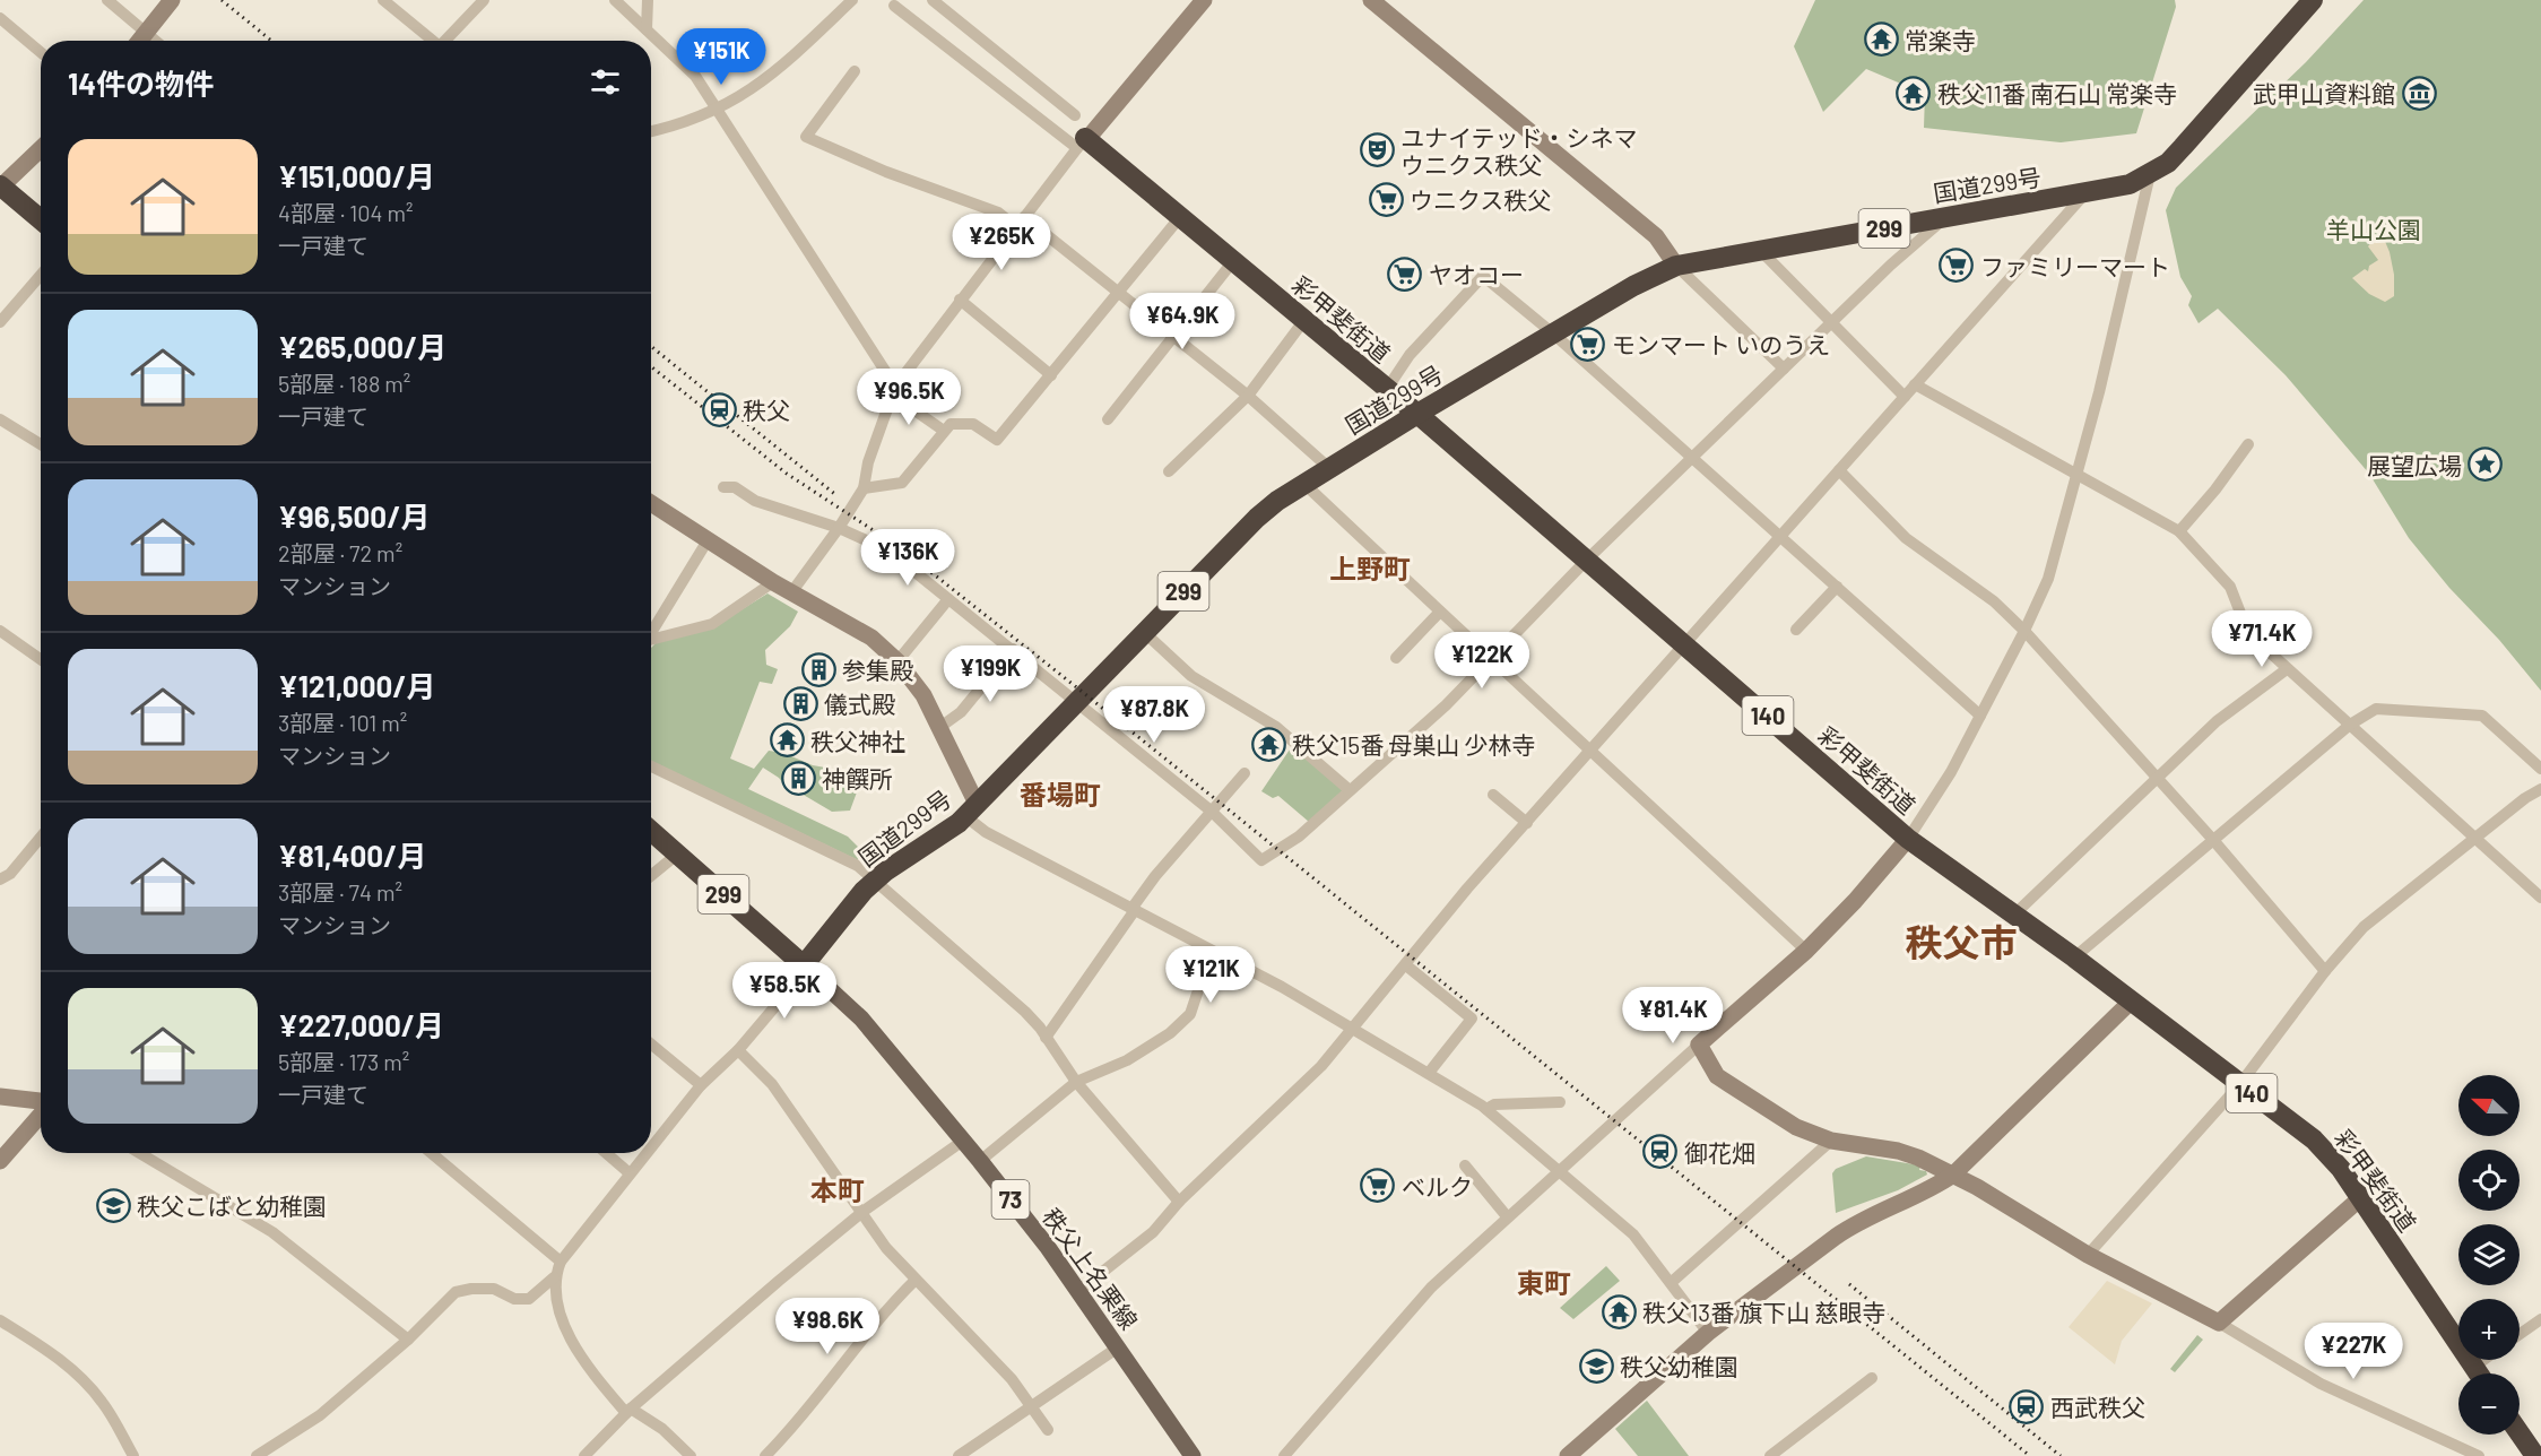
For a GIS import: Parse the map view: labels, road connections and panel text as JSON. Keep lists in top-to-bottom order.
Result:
{
  "streets": {
    "highway": [
      "国道299号",
      "299",
      "彩甲斐街道",
      "140"
    ],
    "main road": ["73", "秩父上名栗線"]
  },
  "crossings": [
    ["国道299号", "299"],
    ["国道299号", "彩甲斐街道"],
    ["国道299号", "秩父上名栗線"],
    ["299", "秩父上名栗線"]
  ],
  "districts": [
    "上野町",
    "番場町",
    "秩父市",
    "本町",
    "東町"
  ],
  "parks": ["羊山公園"],
  "places": {
    "temple": [
      "常楽寺",
      "秩父11番 南石山 常楽寺",
      "秩父神社",
      "秩父15番 母巣山 少林寺",
      "秩父13番 旗下山 慈眼寺"
    ],
    "museum": ["武甲山資料館"],
    "theatre": ["ユナイテッド・シネマ ウニクス秩父"],
    "supermarket": [
      "ウニクス秩父",
      "ファミリーマート",
      "ヤオコー",
      "モンマート いのうえ",
      "ベルク"
    ],
    "station": ["秩父", "御花畑", "西武秩父"],
    "place": ["展望広場"],
    "building": ["参集殿", "儀式殿", "神饌所"],
    "school or university": ["秩父こばと幼稚園", "秩父幼稚園"]
  },
  "north": "left",
  "page": {
    "price": [
      "¥151K",
      "¥265K",
      "¥64.9K",
      "¥96.5K",
      "¥136K",
      "¥71.4K",
      "¥122K",
      "¥199K",
      "¥87.8K",
      "¥121K",
      "¥58.5K",
      "¥81.4K",
      "¥98.6K",
      "¥227K"
    ],
    "heading": "14件の物件",
    "list": [
      {
        "name": "¥151,000/月",
        "note": "4部屋 · 104 m² · 一戸建て"
      },
      {
        "name": "¥265,000/月",
        "note": "5部屋 · 188 m² · 一戸建て"
      },
      {
        "name": "¥96,500/月",
        "note": "2部屋 · 72 m² · マンション"
      },
      {
        "name": "¥121,000/月",
        "note": "3部屋 · 101 m² · マンション"
      },
      {
        "name": "¥81,400/月",
        "note": "3部屋 · 74 m² · マンション"
      },
      {
        "name": "¥227,000/月",
        "note": "5部屋 · 173 m² · 一戸建て"
      }
    ],
    "map_buttons": ["+", "−"]
  }
}
